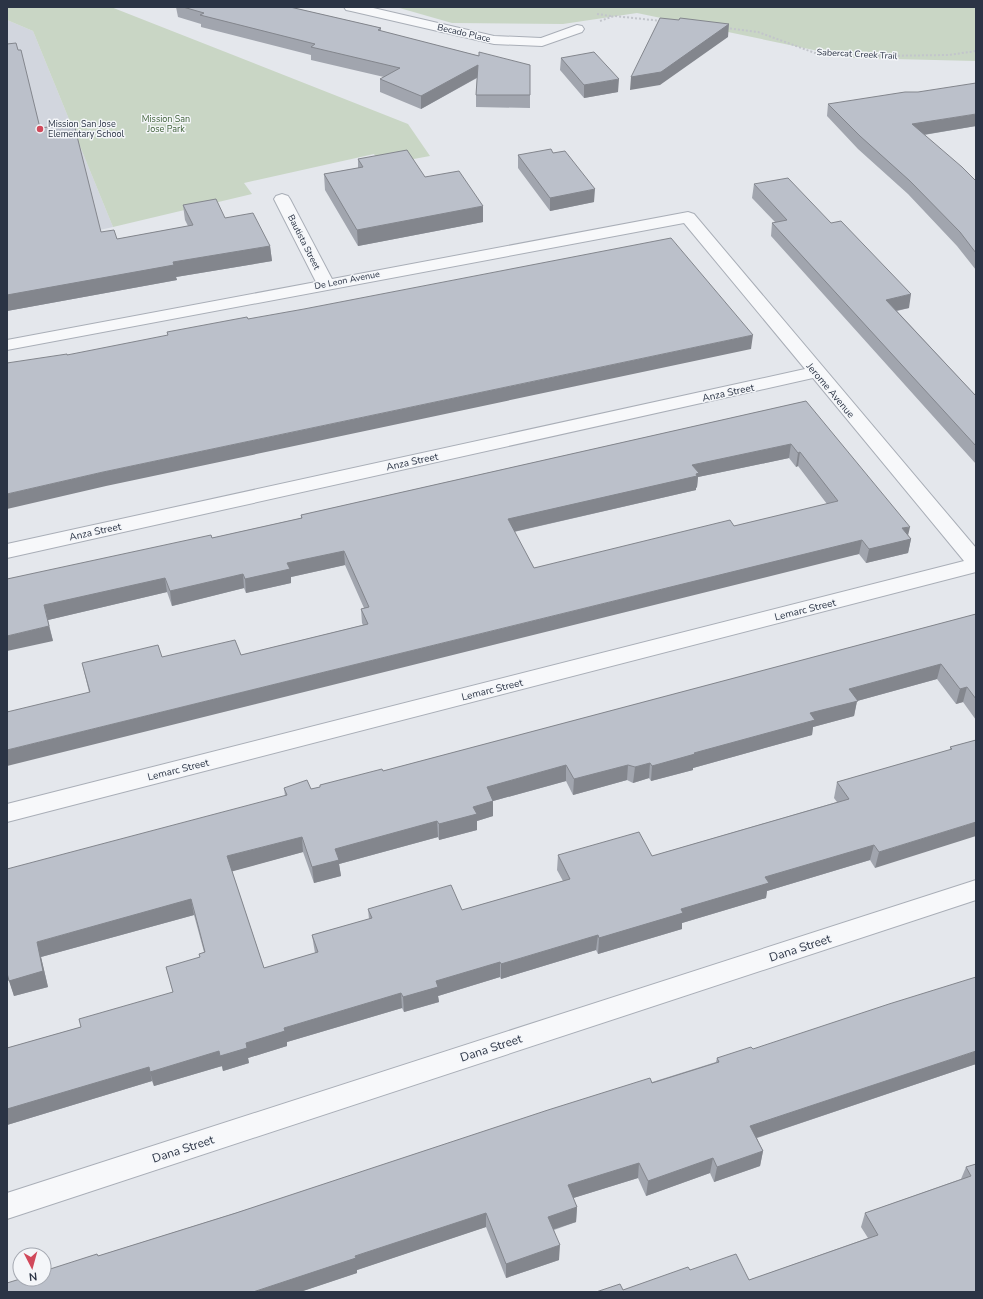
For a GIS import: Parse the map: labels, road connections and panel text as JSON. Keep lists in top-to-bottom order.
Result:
{
  "streets": {
    "street": [
      "Becado Place",
      "Bautista Street",
      "De Leon Avenue",
      "Jerome Avenue",
      "Anza Street",
      "Lemarc Street",
      "Dana Street"
    ],
    "path": ["Sabercat Creek Trail"]
  },
  "crossings": [
    ["Bautista Street", "De Leon Avenue"],
    ["De Leon Avenue", "Jerome Avenue"],
    ["Jerome Avenue", "Anza Street"],
    ["Jerome Avenue", "Lemarc Street"]
  ],
  "parks": ["Mission San Jose Park"],
  "places": ["Mission San Jose Elementary School"],
  "north": "bottom"
}
